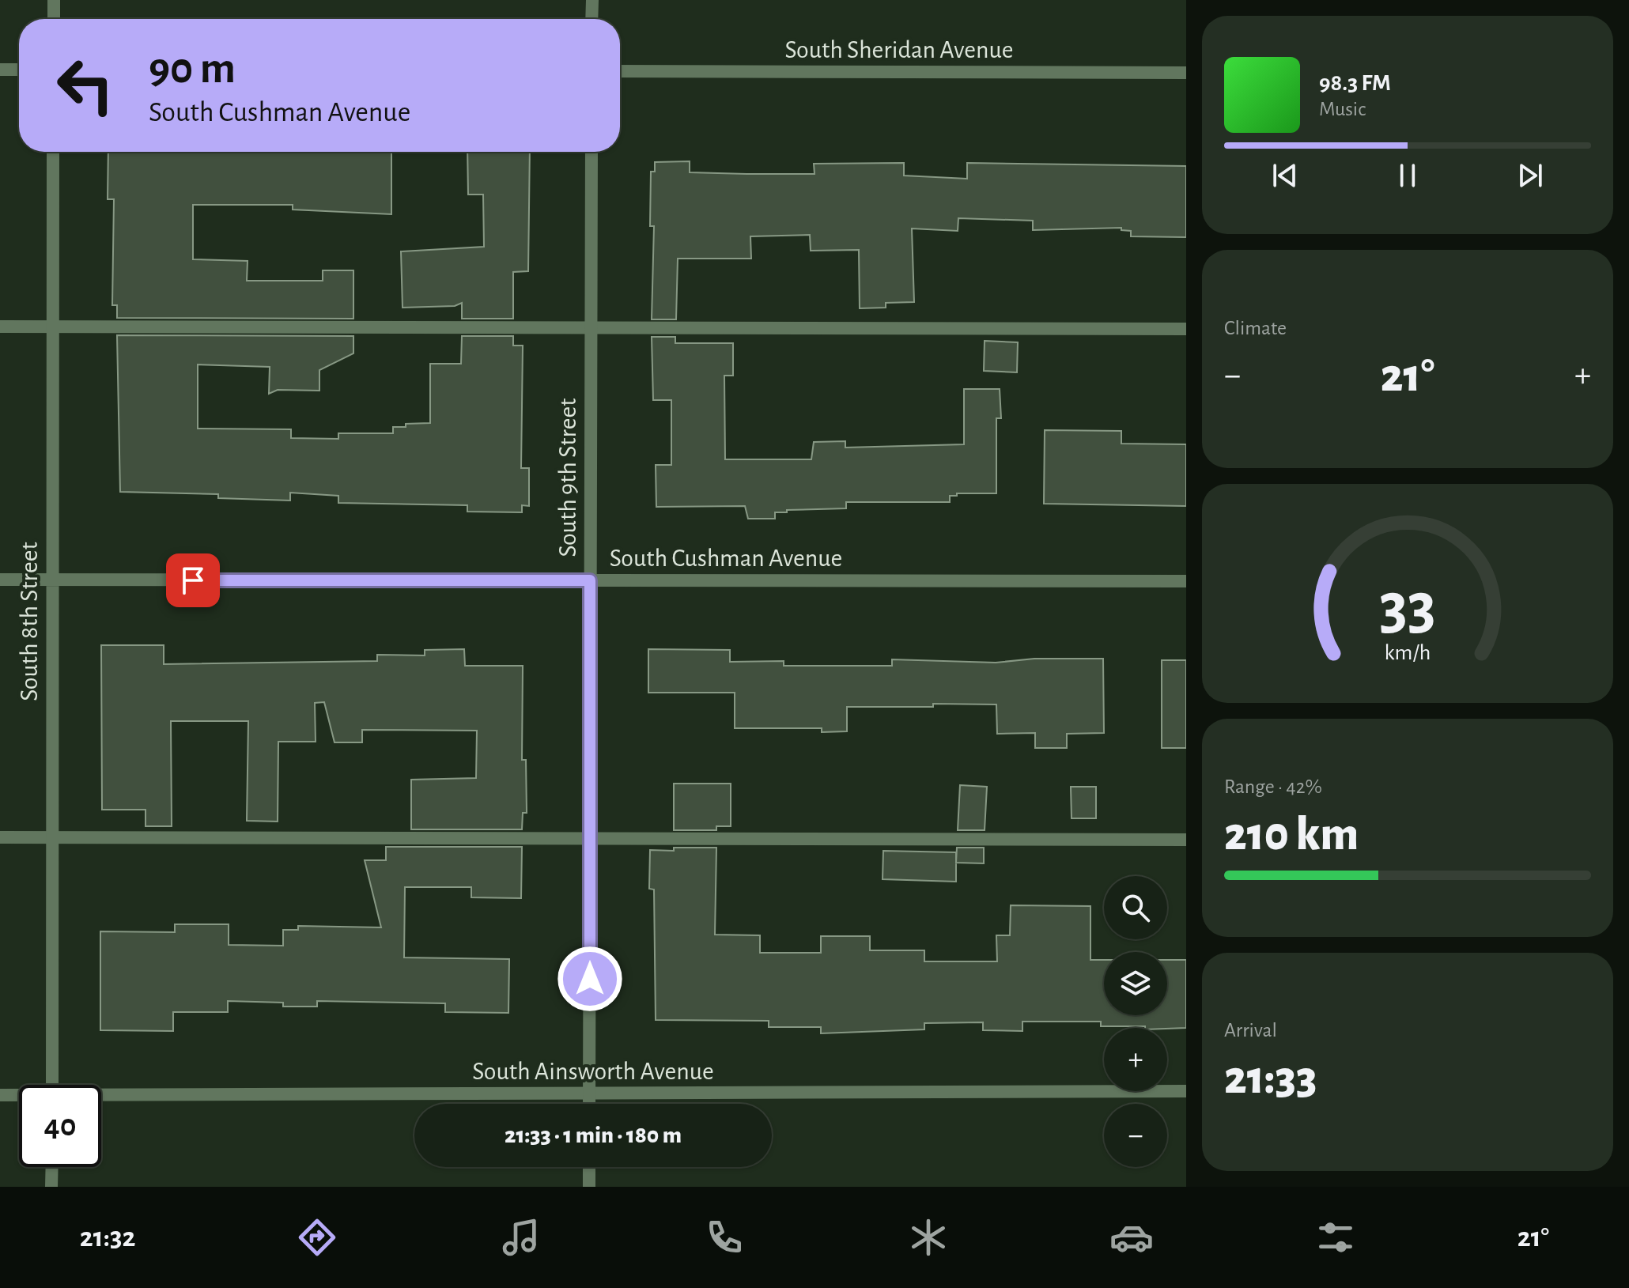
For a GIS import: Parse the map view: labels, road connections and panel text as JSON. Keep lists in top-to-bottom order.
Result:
{
  "streets": {
    "street": [
      "South Sheridan Avenue",
      "South 9th Street",
      "South Cushman Avenue",
      "South 8th Street",
      "South Ainsworth Avenue"
    ]
  },
  "crossings": [
    ["South 9th Street", "South Cushman Avenue"],
    ["South 9th Street", "South Ainsworth Avenue"],
    ["South Cushman Avenue", "South 8th Street"]
  ],
  "page": {
    "turn": ["90 m", "South Cushman Avenue"],
    "song": ["98.3 FM", "Music"],
    "tile": [
      "Climate",
      ["Range · 42%", "210 km"],
      ["Arrival", "21:33"]
    ],
    "heat": ["−", "21°", "+"],
    "map_buttons": ["+", "−"],
    "limit": "40",
    "trip": "21:33 · 1 min · 180 m",
    "tabs": ["21:32", "21°"],
    "gauge": ["33", "km/h"]
  }
}
